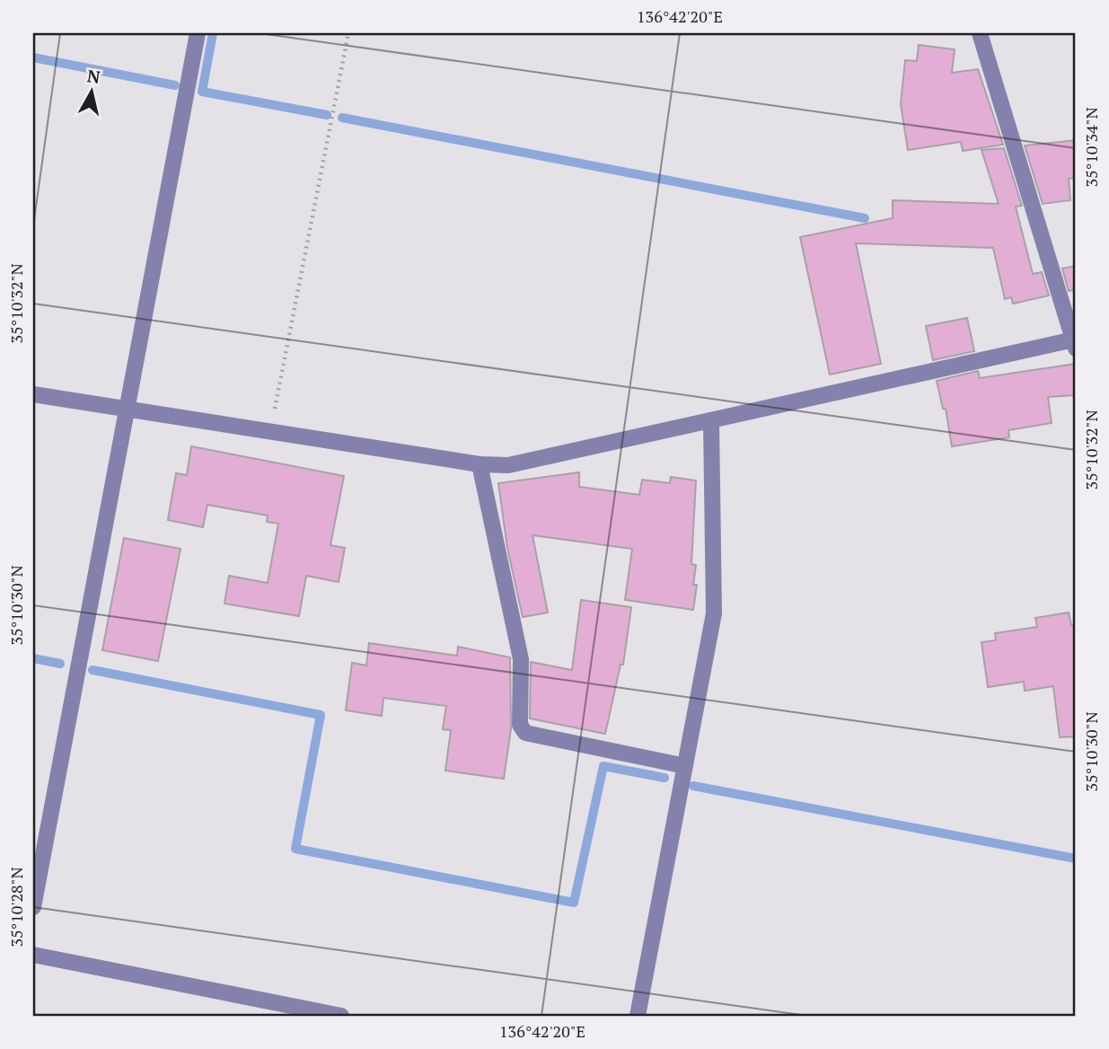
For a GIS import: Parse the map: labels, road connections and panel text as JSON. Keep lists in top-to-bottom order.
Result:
{
  "north": "top",
  "coordinates": [
    "136°42'20\"E",
    "35°10'34\"N",
    "35°10'32\"N",
    "35°10'30\"N",
    "35°10'28\"N"
  ]
}
